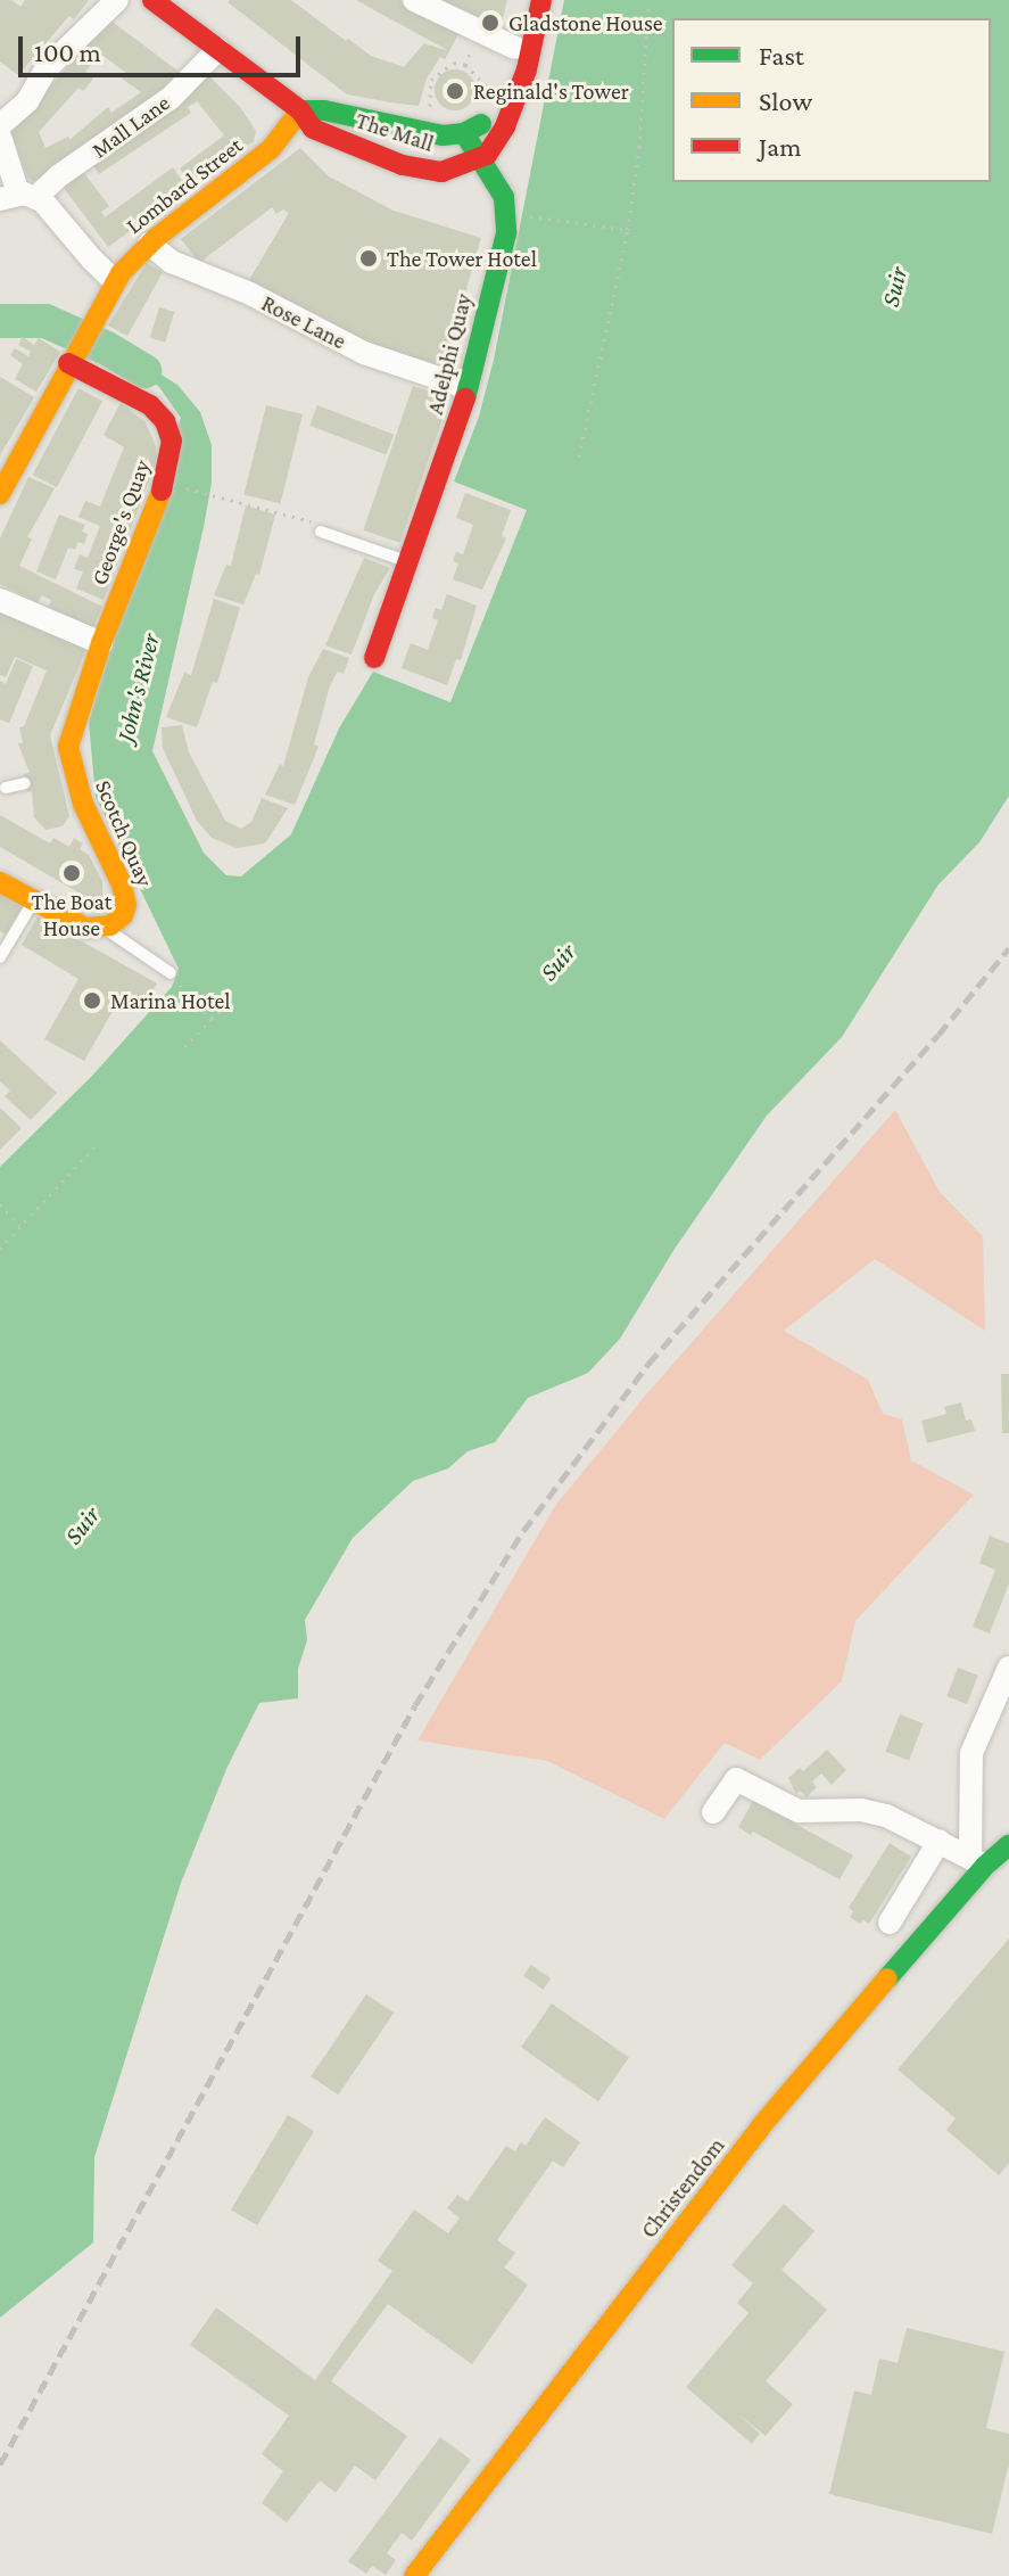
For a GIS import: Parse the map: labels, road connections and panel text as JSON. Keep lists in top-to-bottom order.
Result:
{
  "streets": {
    "street": [
      "Mall Lane",
      "The Mall",
      "Lombard Street",
      "Rose Lane",
      "Adelphi Quay",
      "George's Quay",
      "Scotch Quay",
      "Christendom"
    ]
  },
  "crossings": [
    ["Mall Lane", "The Mall"],
    ["The Mall", "Lombard Street"],
    ["Lombard Street", "Rose Lane"],
    ["Lombard Street", "George's Quay"],
    ["Rose Lane", "Adelphi Quay"],
    ["George's Quay", "Scotch Quay"]
  ],
  "water": ["Suir", "John's River"],
  "places": [
    "Gladstone House",
    "Reginald's Tower",
    "The Tower Hotel",
    "The Boat House",
    "Marina Hotel"
  ],
  "legend": ["Fast", "Slow", "Jam"],
  "scale_bar": "100 m"
}
